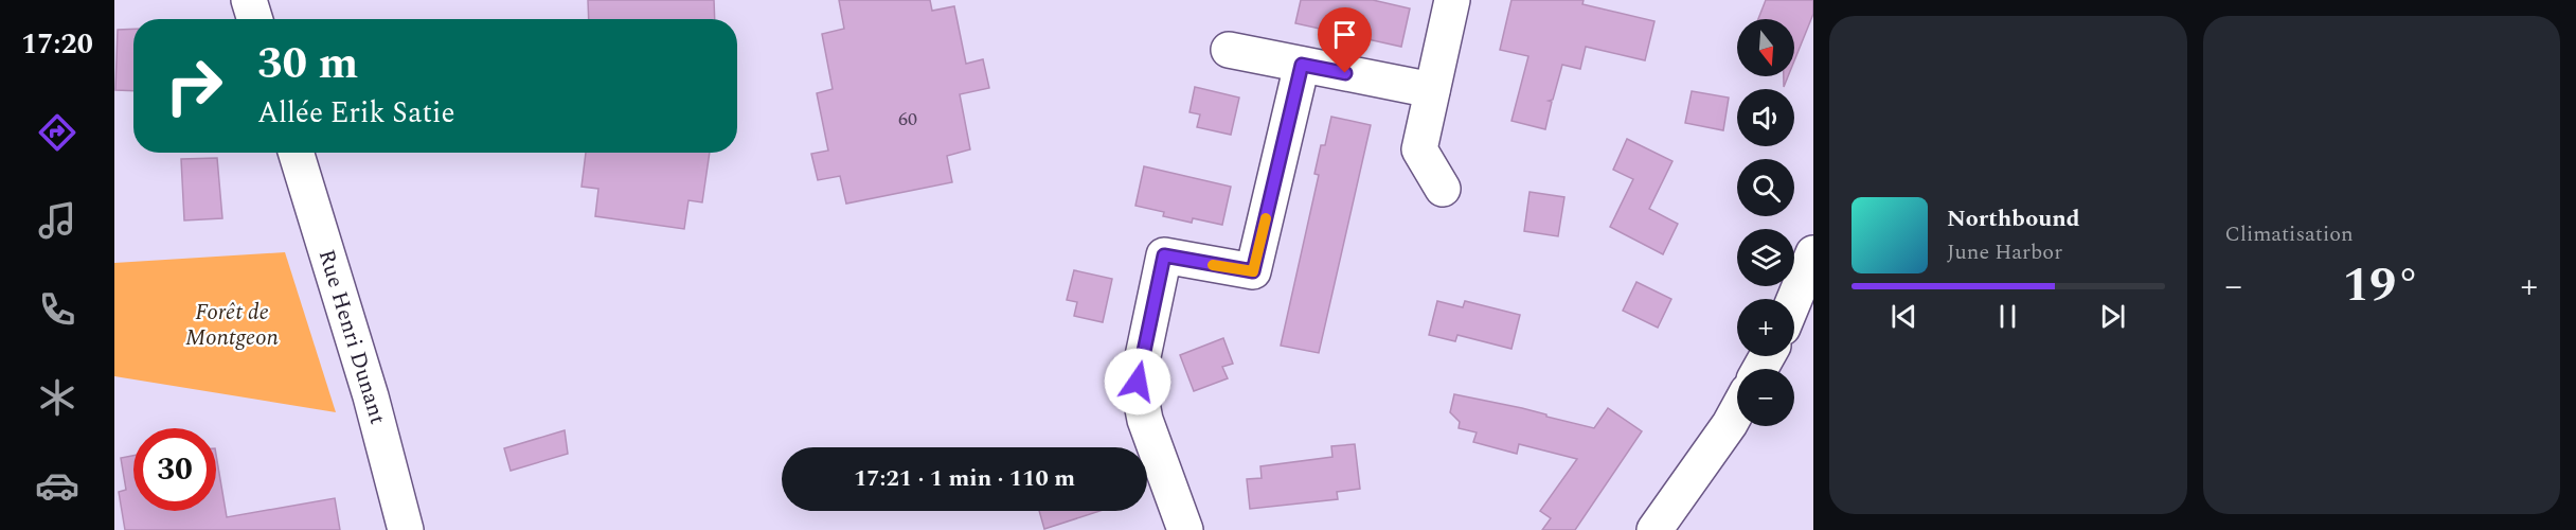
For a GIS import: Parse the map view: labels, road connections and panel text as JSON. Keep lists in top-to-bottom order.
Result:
{
  "streets": {
    "street": ["Rue Henri Dunant"]
  },
  "parks": ["Forêt de Montgeon"],
  "house_numbers": ["60"],
  "north": "bottom",
  "page": {
    "tabs": "17:20",
    "tile": "Climatisation",
    "map_buttons": ["+", "−"],
    "turn": ["30 m", "Allée Erik Satie"],
    "song": ["Northbound", "June Harbor"],
    "heat": ["−", "19°", "+"],
    "limit": "30",
    "trip": "17:21 · 1 min · 110 m"
  }
}
